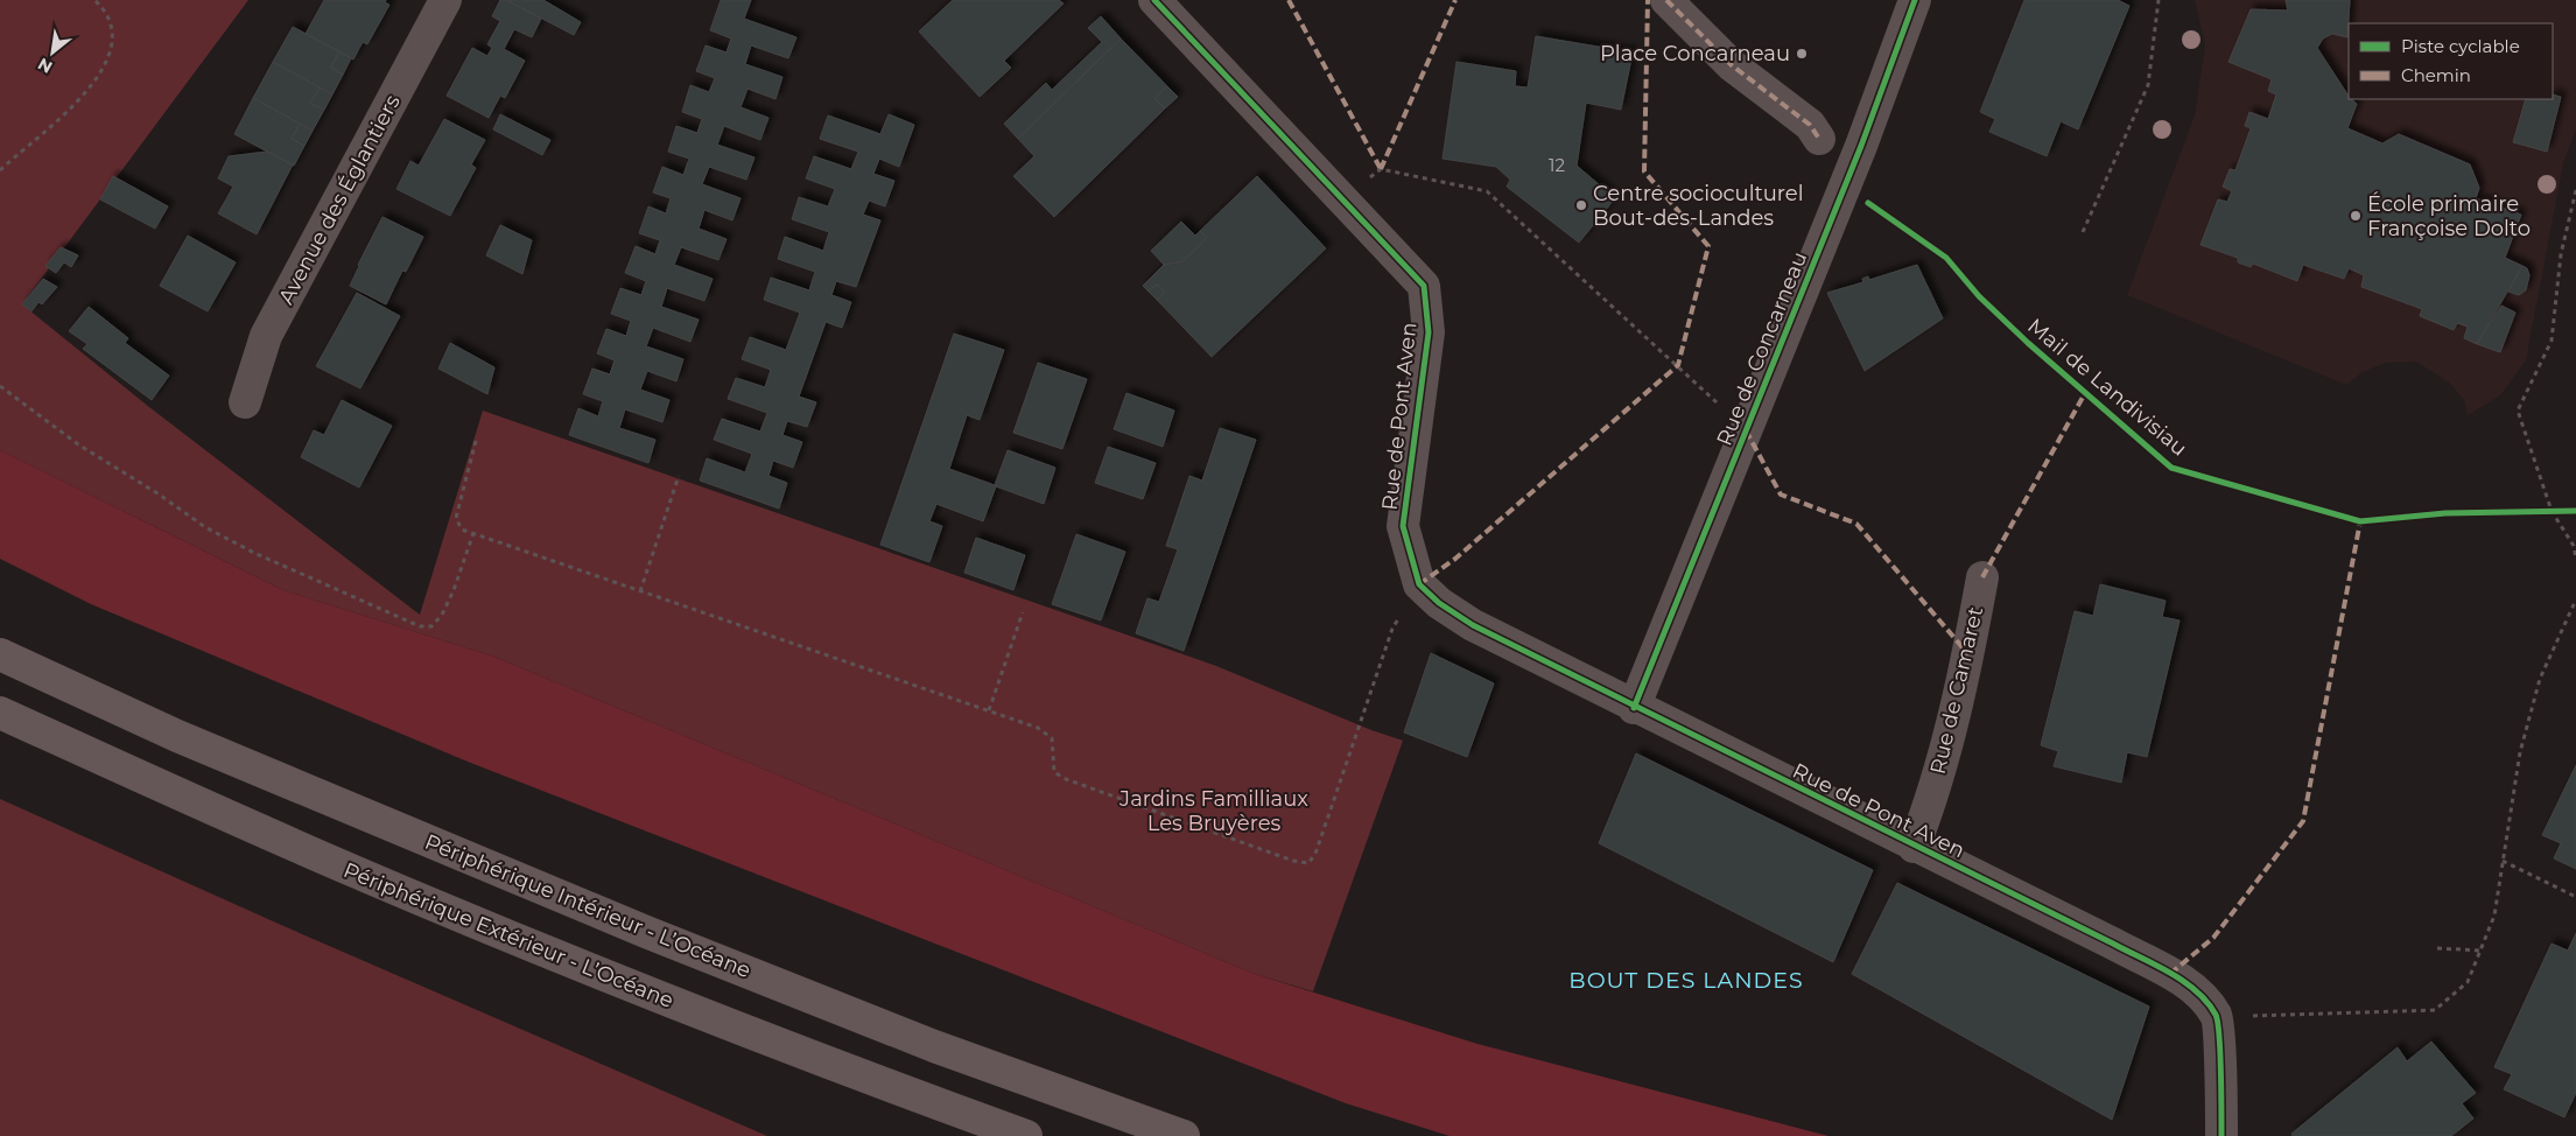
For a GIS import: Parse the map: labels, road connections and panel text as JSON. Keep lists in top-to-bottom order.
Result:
{
  "streets": {
    "highway": ["Périphérique Intérieur - L’Océane", "Périphérique Extérieur - L’Océane"],
    "street": [
      "Avenue des Églantiers",
      "Rue de Concarneau",
      "Rue de Pont Aven",
      "Rue de Camaret"
    ],
    "cycle path": ["Mail de Landivisiau"]
  },
  "crossings": [
    ["Rue de Concarneau", "Rue de Pont Aven"],
    ["Rue de Pont Aven", "Rue de Camaret"]
  ],
  "districts": ["BOUT DES LANDES"],
  "parks": ["Jardins Familliaux Les Bruyères"],
  "places": ["Place Concarneau", "Centre socioculturel Bout-des-Landes", "École primaire Françoise Dolto"],
  "house_numbers": ["12"],
  "legend": ["Piste cyclable", "Chemin"],
  "north": "bottom left"
}
